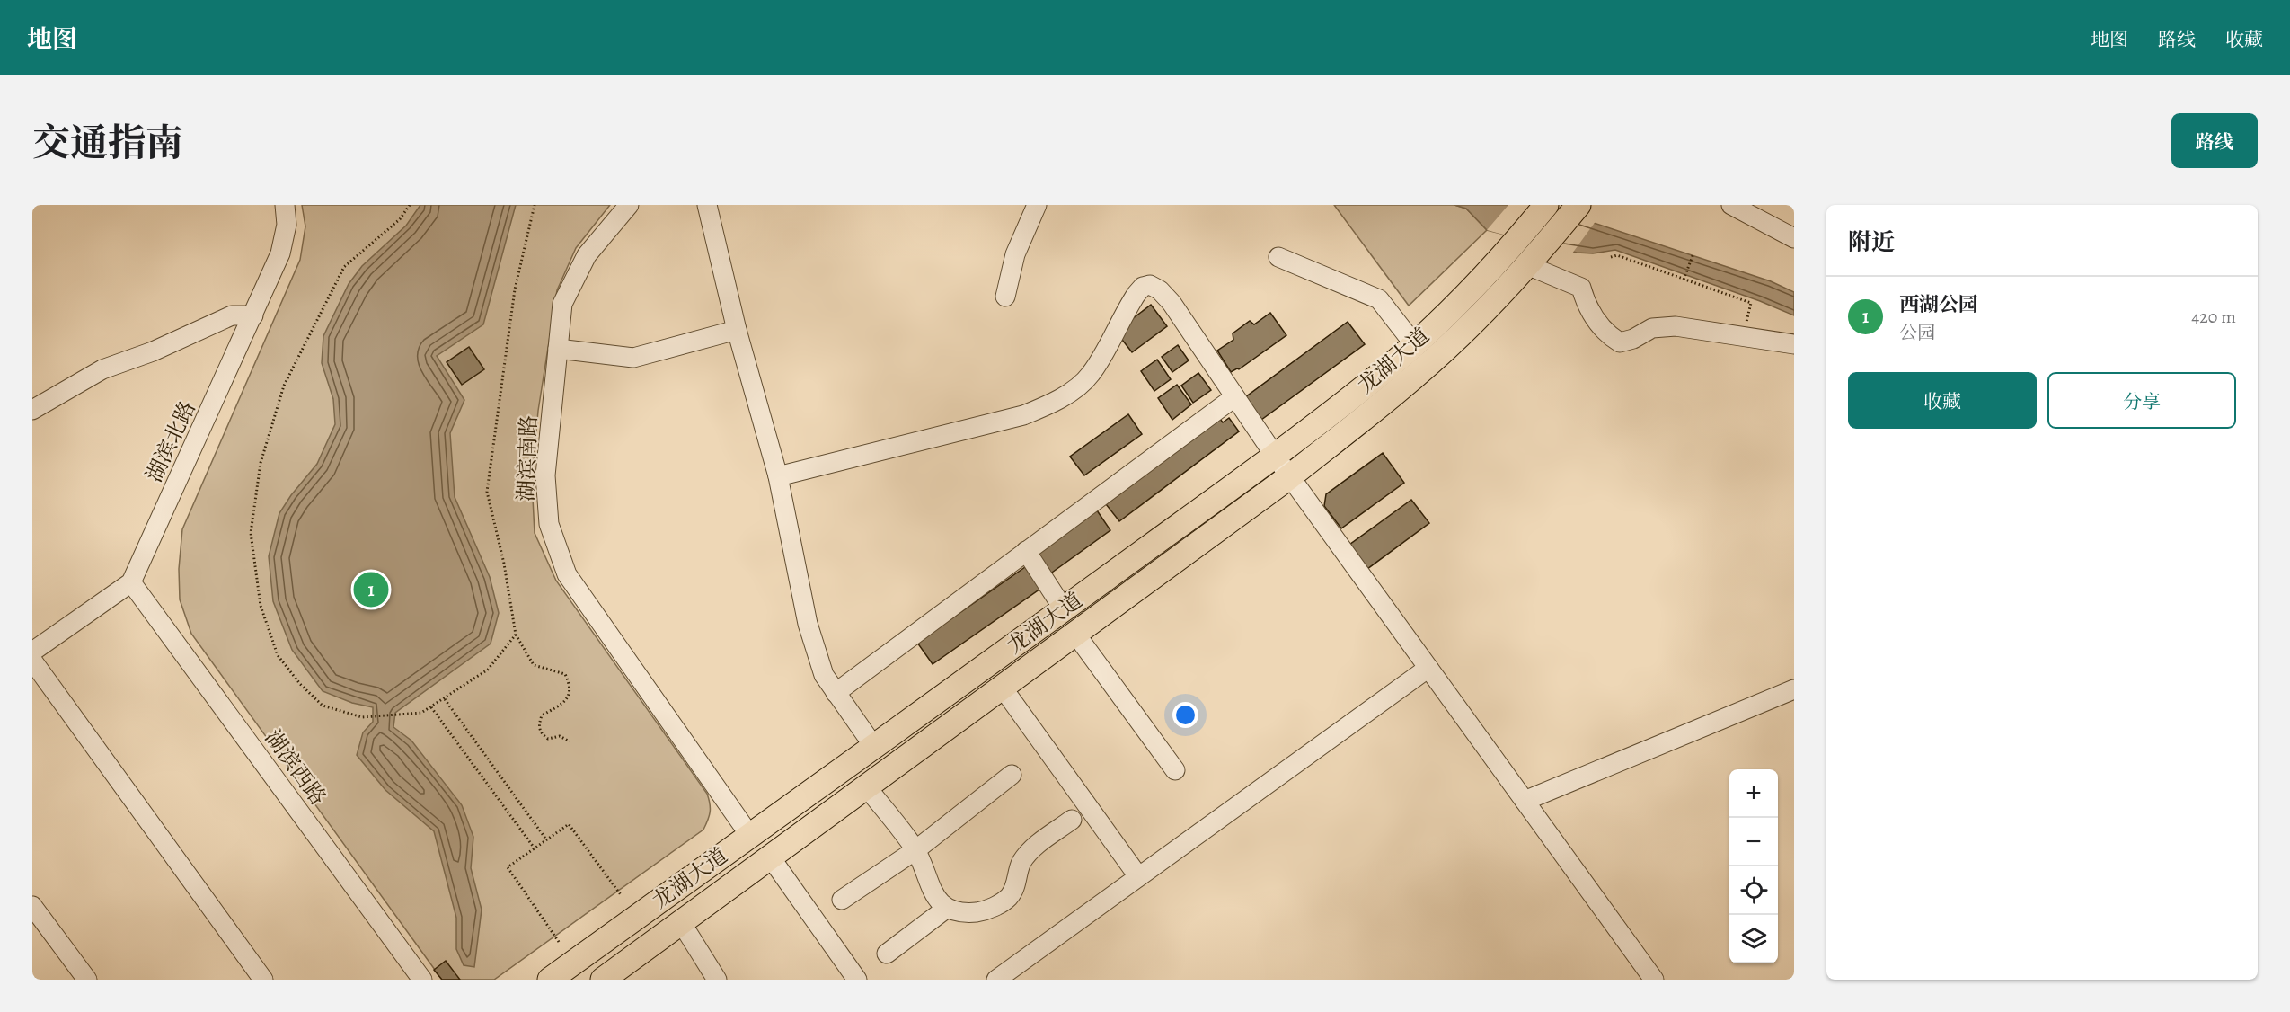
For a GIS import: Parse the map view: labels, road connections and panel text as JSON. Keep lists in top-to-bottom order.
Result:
{
  "streets": {
    "main road": ["龙湖大道"],
    "street": ["湖滨北路", "湖滨南路", "湖滨西路"]
  },
  "crossings": [
    ["龙湖大道", "湖滨南路"],
    ["湖滨北路", "湖滨西路"]
  ],
  "page": {
    "header": "地图",
    "nav": ["地图", "路线", "收藏"],
    "title": "交通指南",
    "buttons": [
      "路线",
      ["收藏", "分享"]
    ],
    "heading": "附近",
    "list": [
      {
        "mark": "1",
        "name": "西湖公园",
        "note": "公园",
        "value": "420 m"
      }
    ],
    "pins": "1",
    "map_buttons": ["+", "−"]
  }
}
